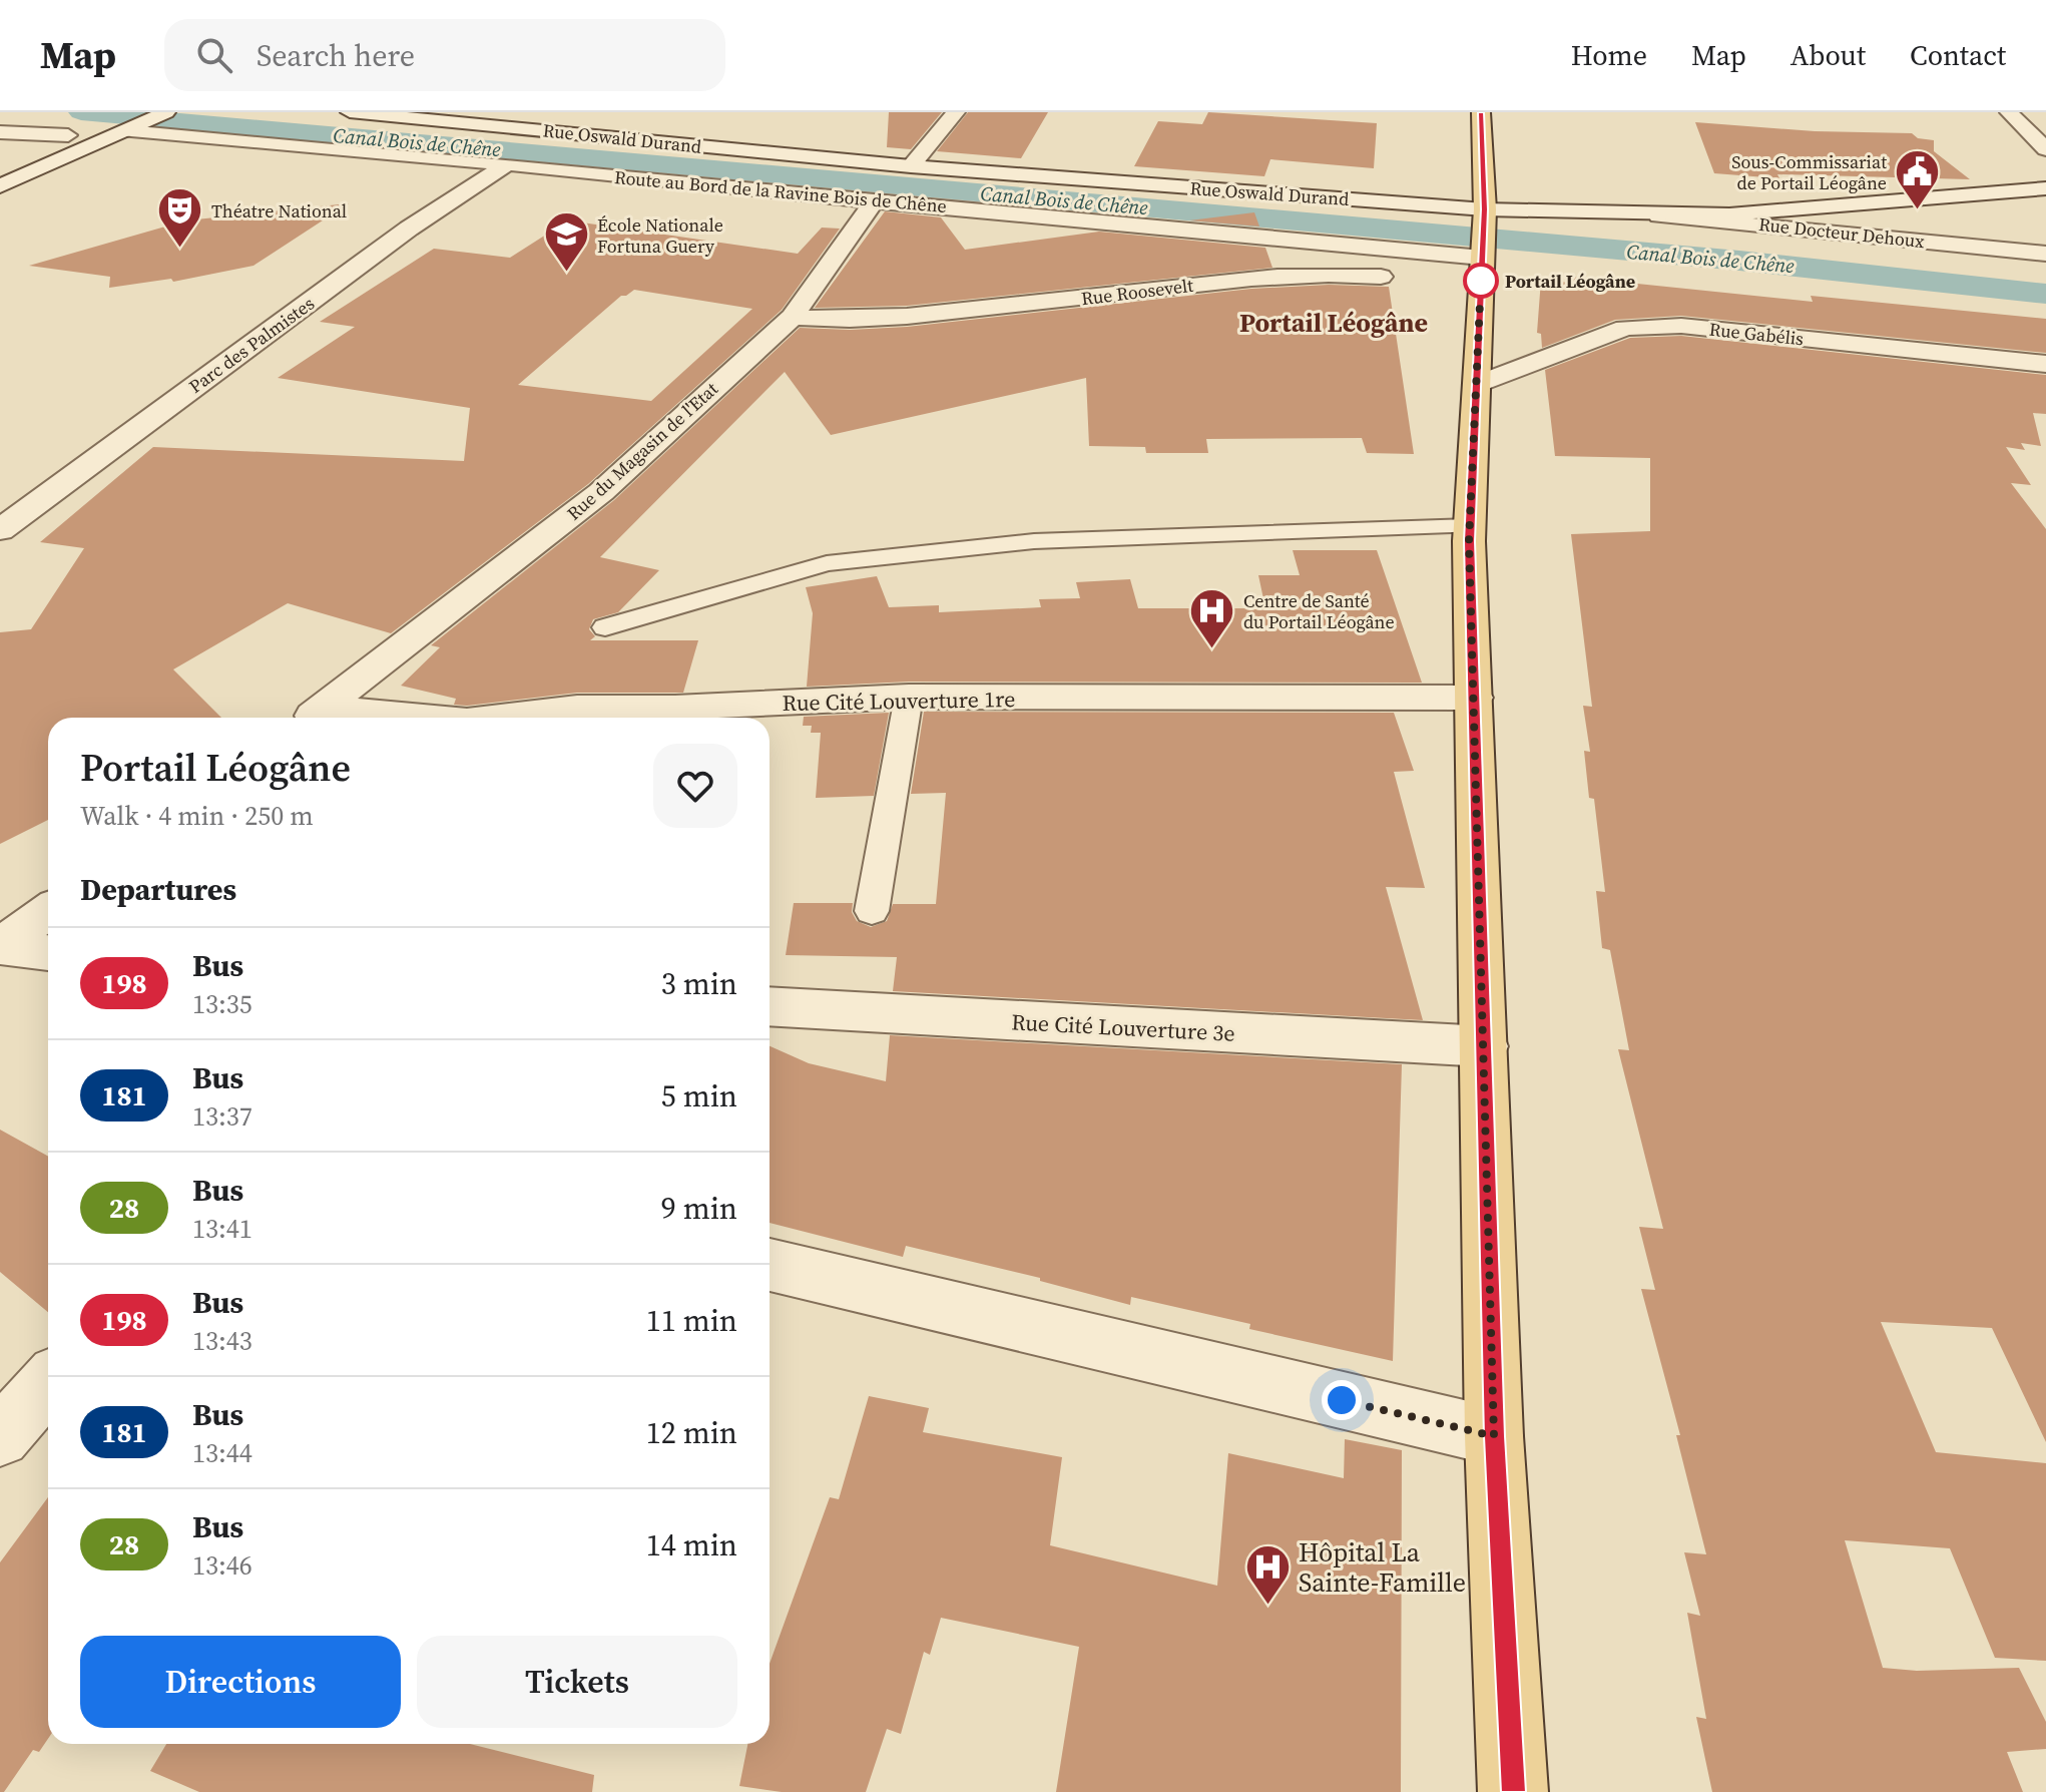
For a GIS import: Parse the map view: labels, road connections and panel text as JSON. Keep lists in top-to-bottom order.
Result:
{
  "streets": {
    "street": [
      "Rue Oswald Durand",
      "Route au Bord de la Ravine Bois de Chêne",
      "Rue Docteur Dehoux",
      "Rue Roosevelt",
      "Rue Gabélis",
      "Parc des Palmistes",
      "Rue du Magasin de l'Etat",
      "Rue Cité Louverture 1re",
      "Rue Cité Louverture 3e"
    ]
  },
  "crossings": [
    ["Rue Oswald Durand", "Rue Docteur Dehoux"],
    ["Route au Bord de la Ravine Bois de Chêne", "Parc des Palmistes"],
    ["Route au Bord de la Ravine Bois de Chêne", "Rue du Magasin de l'Etat"],
    ["Rue Roosevelt", "Rue du Magasin de l'Etat"],
    ["Rue du Magasin de l'Etat", "Rue Cité Louverture 1re"]
  ],
  "districts": ["Portail Léogâne"],
  "water": ["Canal Bois de Chêne"],
  "places": {
    "public building": ["Sous-Commissariat de Portail Léogâne"],
    "theatre": ["Théatre National"],
    "school or university": ["École Nationale Fortuna Guery"],
    "other": ["Portail Léogâne"],
    "hospital": ["Centre de Santé du Portail Léogâne", "Hôpital La Sainte-Famille"]
  },
  "lines": ["bus line 198"],
  "page": {
    "header": "Map",
    "search": "Search here",
    "nav": [
      "Home",
      "Map",
      "About",
      "Contact"
    ],
    "heading": [
      ["Portail Léogâne", "Walk · 4 min · 250 m"],
      "Departures"
    ],
    "list": [
      {
        "mark": "198",
        "name": "Bus",
        "note": "13:35",
        "value": "3 min"
      },
      {
        "mark": "181",
        "name": "Bus",
        "note": "13:37",
        "value": "5 min"
      },
      {
        "mark": "28",
        "name": "Bus",
        "note": "13:41",
        "value": "9 min"
      },
      {
        "mark": "198",
        "name": "Bus",
        "note": "13:43",
        "value": "11 min"
      },
      {
        "mark": "181",
        "name": "Bus",
        "note": "13:44",
        "value": "12 min"
      },
      {
        "mark": "28",
        "name": "Bus",
        "note": "13:46",
        "value": "14 min"
      }
    ],
    "buttons": ["Directions", "Tickets"]
  }
}
